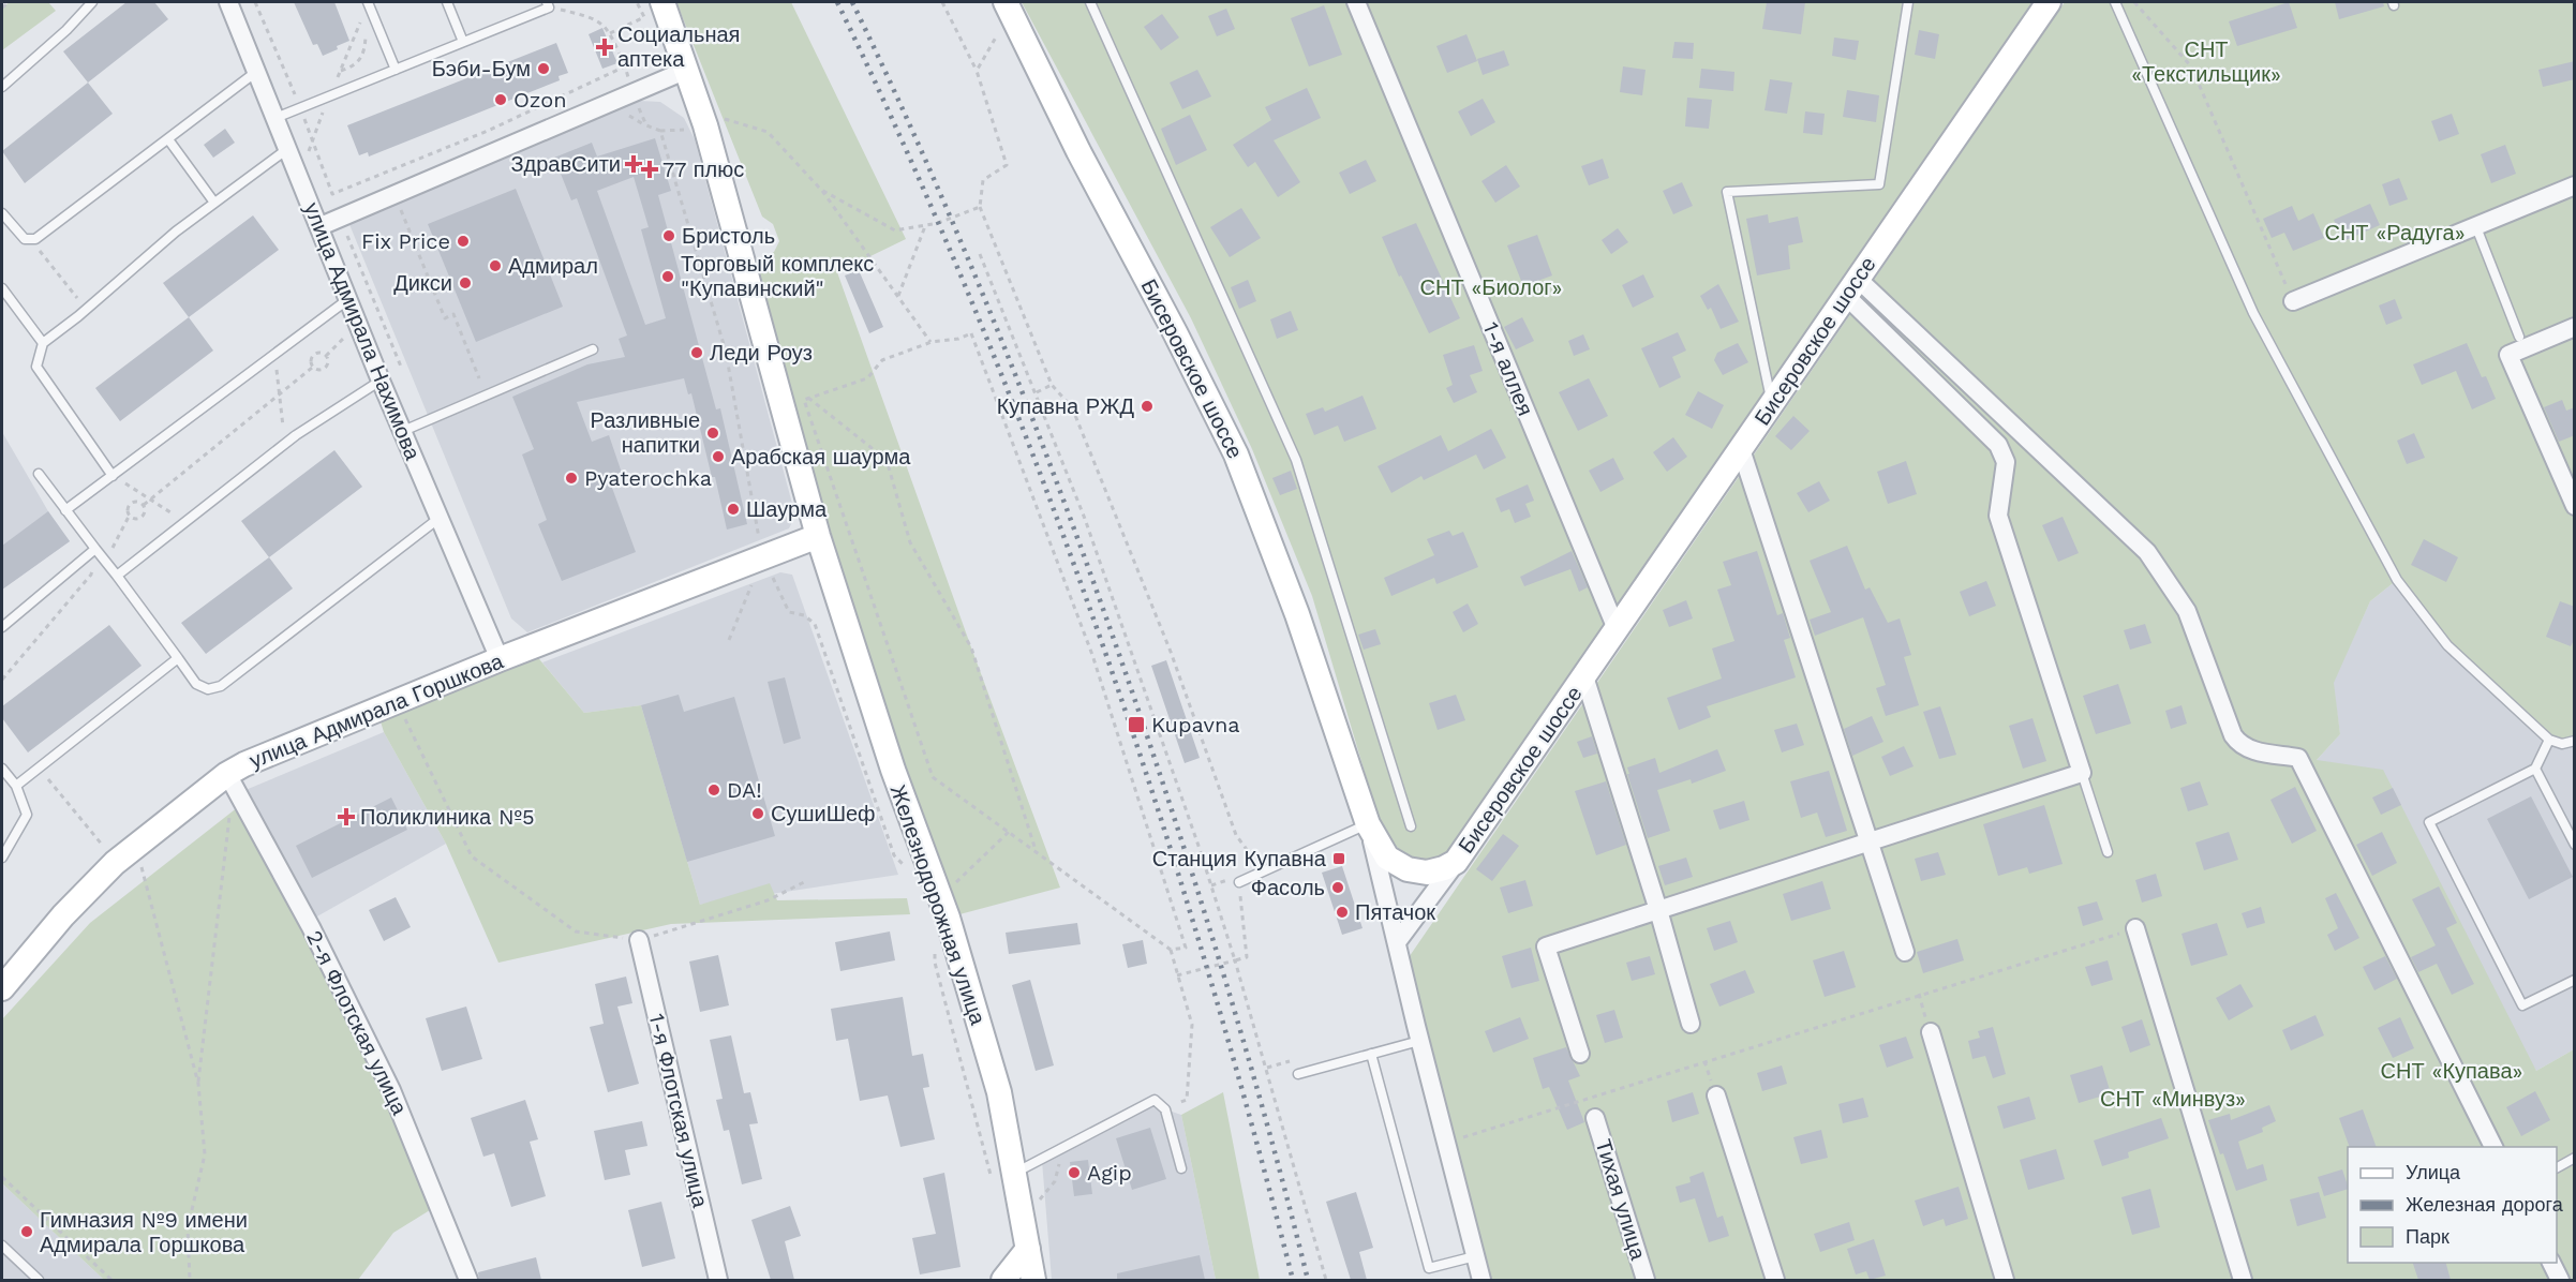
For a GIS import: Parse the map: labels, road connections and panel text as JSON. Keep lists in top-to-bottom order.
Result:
{
  "streets": {
    "main road": ["Бисеровское шоссе", "улица Адмирала Горшкова", "Железнодорожная улица"],
    "street": [
      "улица Адмирала Нахимова",
      "1-я аллея",
      "2-я Флотская улица",
      "1-я Флотская улица",
      "Тихая улица"
    ]
  },
  "crossings": [
    ["улица Адмирала Нахимова", "улица Адмирала Горшкова"],
    ["Бисеровское шоссе", "1-я аллея"],
    ["улица Адмирала Горшкова", "Железнодорожная улица"],
    ["улица Адмирала Горшкова", "2-я Флотская улица"]
  ],
  "parks": [
    "СНТ «Текстильщик»",
    "СНТ «Радуга»",
    "СНТ «Биолог»",
    "СНТ «Купава»",
    "СНТ «Минвуз»"
  ],
  "places": {
    "health": [
      "Социальная аптека",
      "ЗдравСити",
      "77 плюс",
      "Поликлиника №5"
    ],
    "other": [
      "Бэби-Бум",
      "Ozon",
      "Бристоль",
      "Fix Price",
      "Адмирал",
      "Торговый комплекс \"Купавинский\"",
      "Дикси",
      "Леди Роуз",
      "Купавна РЖД",
      "Разливные напитки",
      "Арабская шаурма",
      "Pyaterochka",
      "Шаурма",
      "DA!",
      "СушиШеф",
      "Фасоль",
      "Пятачок",
      "Agip",
      "Гимназия №9 имени Адмирала Горшкова"
    ],
    "transit": ["Kupavna", "Станция Купавна"]
  },
  "legend": ["Улица", "Железная дорога", "Парк"]
}
